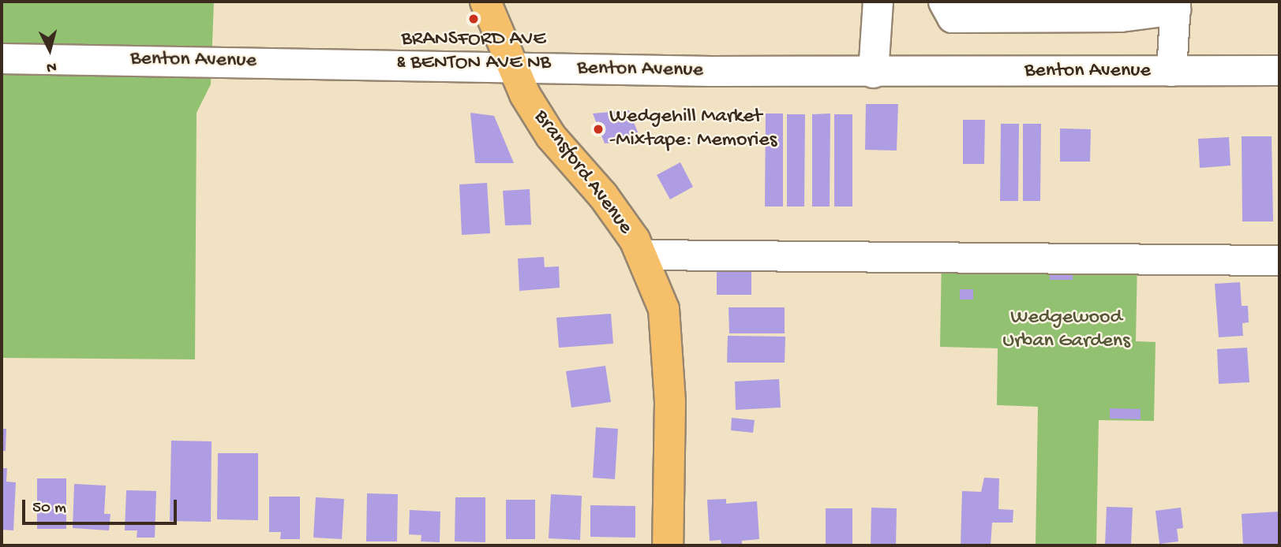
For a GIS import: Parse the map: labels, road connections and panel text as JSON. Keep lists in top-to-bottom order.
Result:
{
  "streets": {
    "main road": ["Bransford Avenue"],
    "street": ["Benton Avenue"]
  },
  "crossings": [
    ["Benton Avenue", "Bransford Avenue"]
  ],
  "parks": ["Wedgewood Urban Gardens"],
  "places": ["BRANSFORD AVE & BENTON AVE NB", "Wedgehill Market -Mixtape: Memories"],
  "scale_bar": "50 m",
  "north": "bottom"
}
